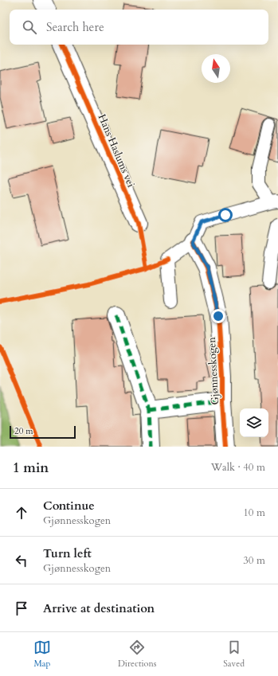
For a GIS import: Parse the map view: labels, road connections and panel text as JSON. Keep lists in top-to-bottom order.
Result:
{
  "streets": {
    "street": ["Hans Haslums vei", "Gjønnesskogen"]
  },
  "scale_bar": "20 m",
  "north": "top",
  "page": {
    "search": "Search here",
    "scale": "20 m",
    "heading": ["1 min", "Walk · 40 m"],
    "list": [
      ["Continue", "Gjønnesskogen", "10 m"],
      ["Turn left", "Gjønnesskogen", "30 m"],
      "Arrive at destination"
    ],
    "nav": ["Map", "Directions", "Saved"]
  }
}
